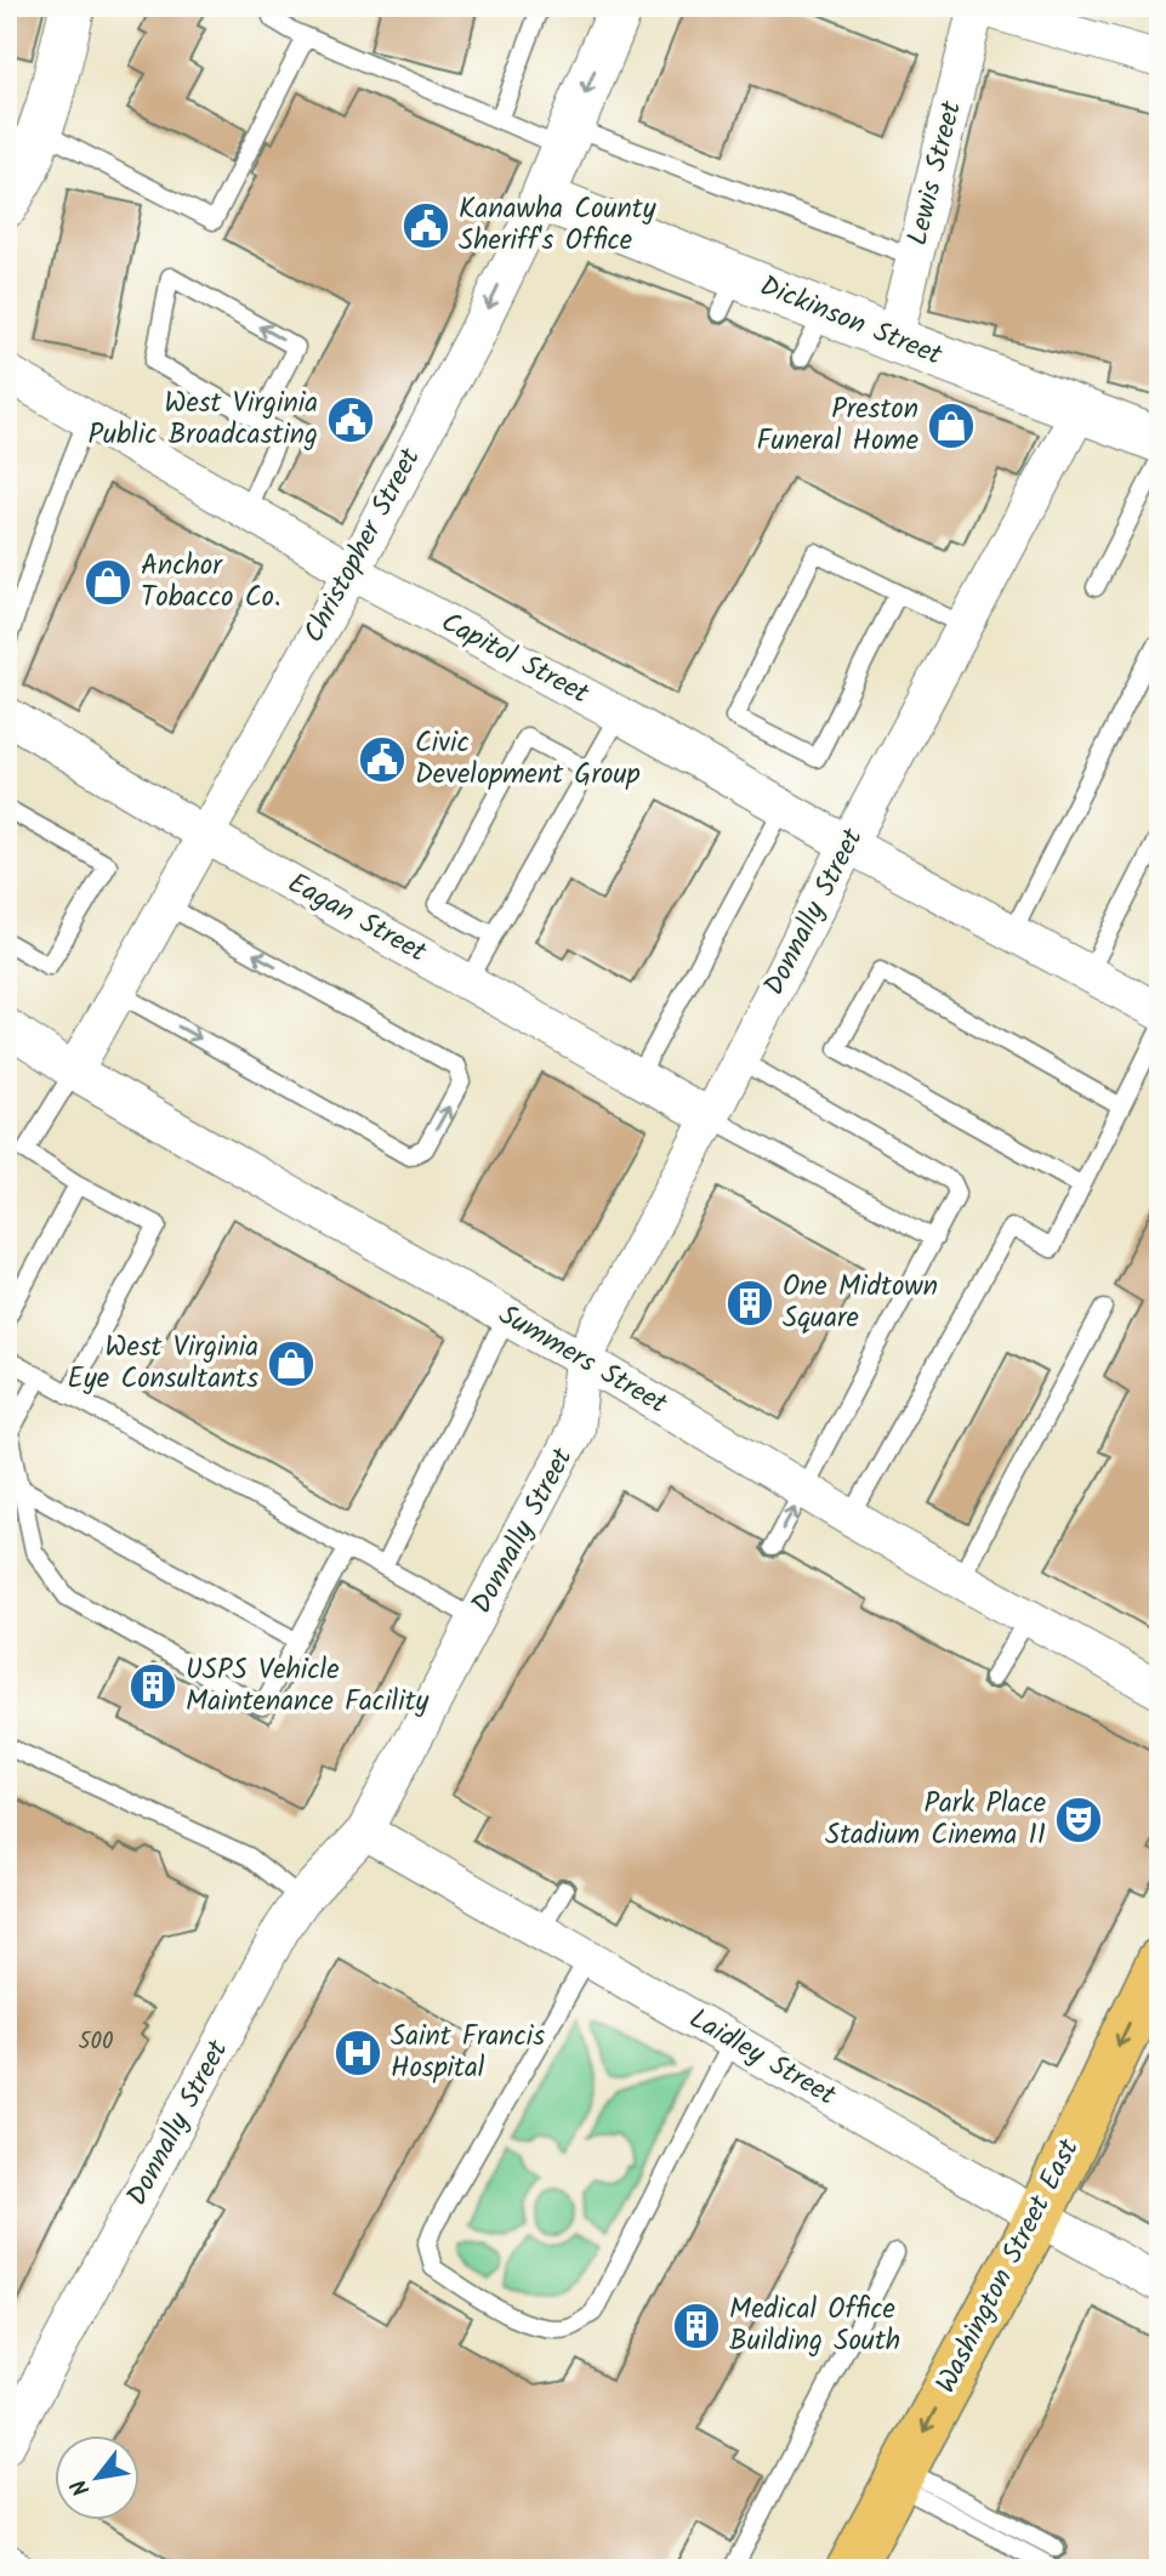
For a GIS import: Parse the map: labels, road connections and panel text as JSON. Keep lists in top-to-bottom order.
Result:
{
  "streets": {
    "main road": ["Washington Street East"],
    "street": [
      "Lewis Street",
      "Dickinson Street",
      "Christopher Street",
      "Capitol Street",
      "Donnally Street",
      "Eagan Street",
      "Summers Street",
      "Laidley Street"
    ]
  },
  "crossings": [
    ["Lewis Street", "Dickinson Street"],
    ["Dickinson Street", "Christopher Street"],
    ["Dickinson Street", "Donnally Street"],
    ["Christopher Street", "Capitol Street"],
    ["Christopher Street", "Eagan Street"],
    ["Christopher Street", "Summers Street"],
    ["Capitol Street", "Donnally Street"],
    ["Donnally Street", "Eagan Street"],
    ["Donnally Street", "Summers Street"],
    ["Donnally Street", "Laidley Street"],
    ["Laidley Street", "Washington Street East"]
  ],
  "one_way": ["Christopher Street", "Washington Street East"],
  "places": {
    "public building": ["Kanawha County Sheriff's Office", "West Virginia Public Broadcasting", "Civic Development Group"],
    "shop": ["Preston Funeral Home", "Anchor Tobacco Co.", "West Virginia Eye Consultants"],
    "building": ["One Midtown Square", "USPS Vehicle Maintenance Facility", "Medical Office Building South"],
    "theatre": ["Park Place Stadium Cinema 11"],
    "hospital": ["Saint Francis Hospital"]
  },
  "house_numbers": ["500"],
  "north": "bottom left"
}
